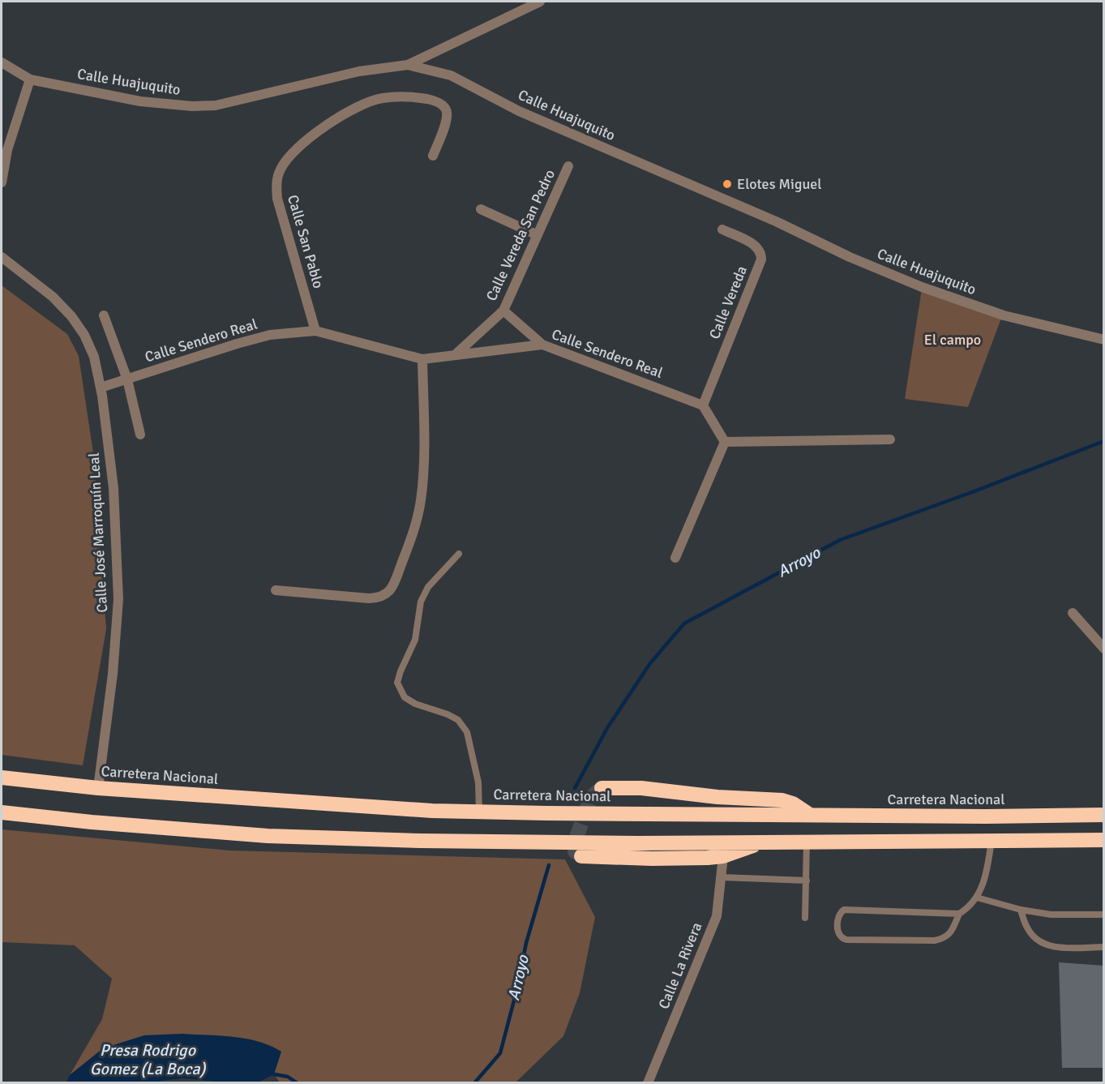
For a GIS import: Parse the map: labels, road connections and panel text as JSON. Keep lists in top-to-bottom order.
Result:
{
  "streets": {
    "highway": ["Carretera Nacional"],
    "street": [
      "Calle Huajuquito",
      "Calle Vereda San Pedro",
      "Calle San Pablo",
      "Calle Vereda",
      "Calle Sendero Real",
      "Calle José Marroquín Leal",
      "Calle La Rivera"
    ]
  },
  "crossings": [
    ["Calle Vereda San Pedro", "Calle Sendero Real"],
    ["Calle San Pablo", "Calle Sendero Real"],
    ["Calle Vereda", "Calle Sendero Real"],
    ["Calle Sendero Real", "Calle José Marroquín Leal"],
    ["Calle José Marroquín Leal", "Carretera Nacional"]
  ],
  "water": ["Arroyo", "Presa Rodrigo Gomez (La Boca)"],
  "parks": ["El campo"],
  "places": ["Elotes Miguel"]
}
